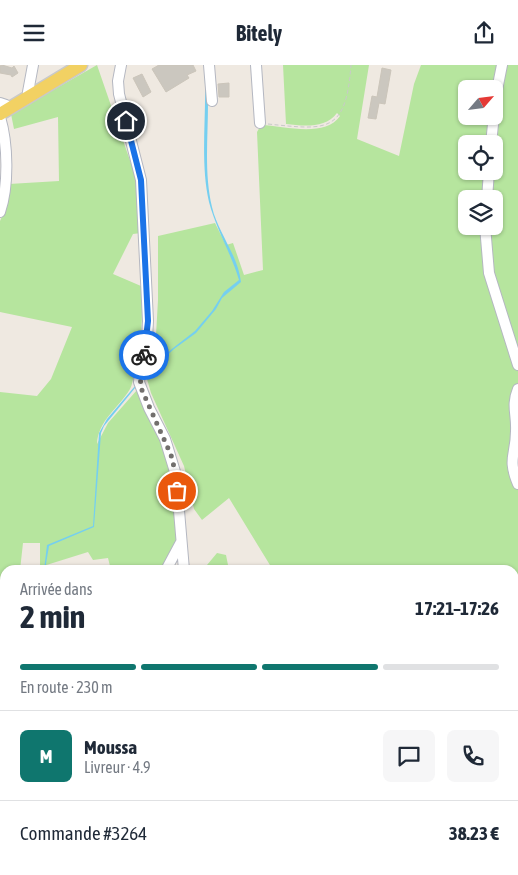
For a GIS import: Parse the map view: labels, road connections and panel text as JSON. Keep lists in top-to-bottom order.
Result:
{
  "north": "top right",
  "page": {
    "header": "Bitely",
    "heading": ["2 min", "Arrivée dans", "17:21–17:26"],
    "panel": [
      "Moussa",
      "Livreur · 4.9",
      "Commande #3264",
      "38.23 €"
    ],
    "bar": "En route · 230 m",
    "round": "M"
  }
}
